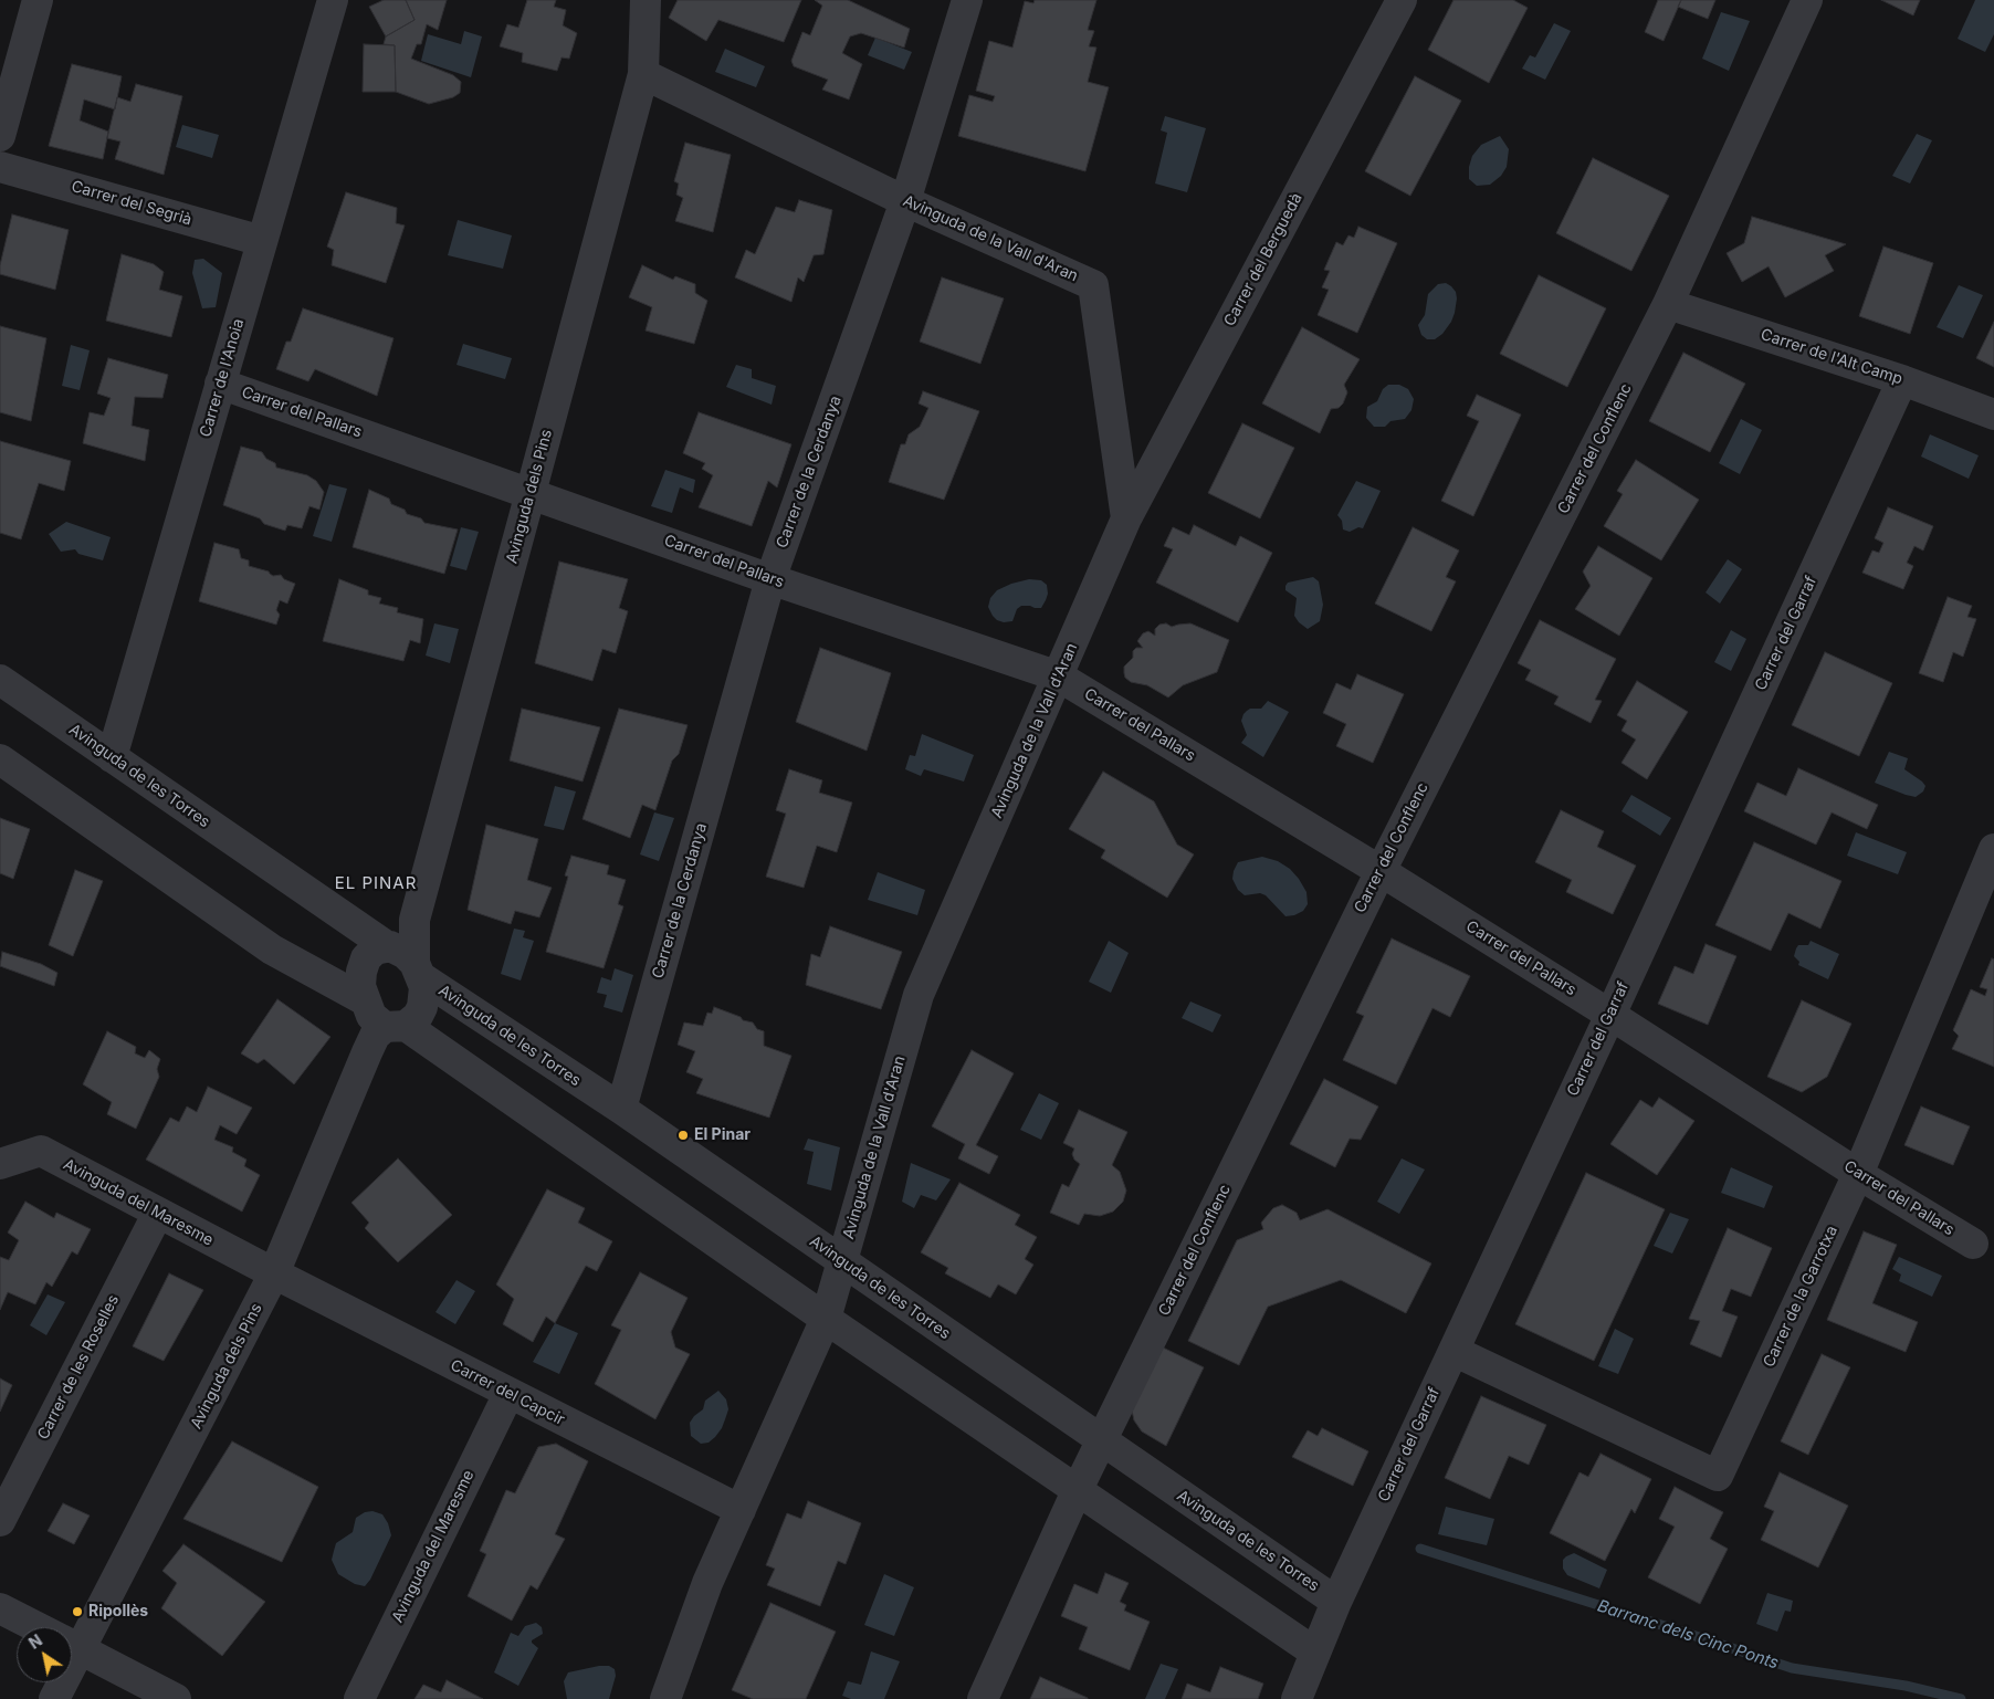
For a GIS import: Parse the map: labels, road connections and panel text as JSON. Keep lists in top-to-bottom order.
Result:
{
  "streets": {
    "street": [
      "Carrer del Segrià",
      "Avinguda de la Vall d'Aran",
      "Carrer del Berguedà",
      "Carrer de l'Alt Camp",
      "Carrer de l'Anoia",
      "Carrer del Pallars",
      "Carrer del Conflenc",
      "Carrer de la Cerdanya",
      "Avinguda dels Pins",
      "Carrer del Garraf",
      "Avinguda de les Torres",
      "Avinguda del Maresme",
      "Carrer de la Garrotxa",
      "Carrer de les Roselles",
      "Carrer del Capcir"
    ]
  },
  "crossings": [
    ["Carrer del Segrià", "Carrer de l'Anoia"],
    ["Avinguda de la Vall d'Aran", "Carrer del Berguedà"],
    ["Avinguda de la Vall d'Aran", "Carrer del Pallars"],
    ["Avinguda de la Vall d'Aran", "Carrer de la Cerdanya"],
    ["Avinguda de la Vall d'Aran", "Avinguda dels Pins"],
    ["Avinguda de la Vall d'Aran", "Avinguda de les Torres"],
    ["Avinguda de la Vall d'Aran", "Carrer del Capcir"],
    ["Carrer de l'Alt Camp", "Carrer del Conflenc"],
    ["Carrer de l'Alt Camp", "Carrer del Garraf"],
    ["Carrer de l'Anoia", "Carrer del Pallars"],
    ["Carrer de l'Anoia", "Avinguda de les Torres"],
    ["Carrer del Pallars", "Carrer del Conflenc"],
    ["Carrer del Pallars", "Carrer de la Cerdanya"],
    ["Carrer del Pallars", "Avinguda dels Pins"],
    ["Carrer del Pallars", "Carrer del Garraf"],
    ["Carrer del Pallars", "Carrer de la Garrotxa"],
    ["Carrer del Conflenc", "Avinguda de les Torres"],
    ["Carrer de la Cerdanya", "Avinguda de les Torres"],
    ["Avinguda dels Pins", "Avinguda de les Torres"],
    ["Avinguda dels Pins", "Avinguda del Maresme"],
    ["Avinguda dels Pins", "Carrer del Capcir"],
    ["Carrer del Garraf", "Avinguda de les Torres"],
    ["Carrer del Garraf", "Carrer de la Garrotxa"],
    ["Avinguda del Maresme", "Carrer de les Roselles"],
    ["Avinguda del Maresme", "Carrer del Capcir"]
  ],
  "districts": ["EL PINAR"],
  "water": ["Barranc dels Cinc Ponts"],
  "places": ["El Pinar", "Ripollès"],
  "north": "top left"
}
